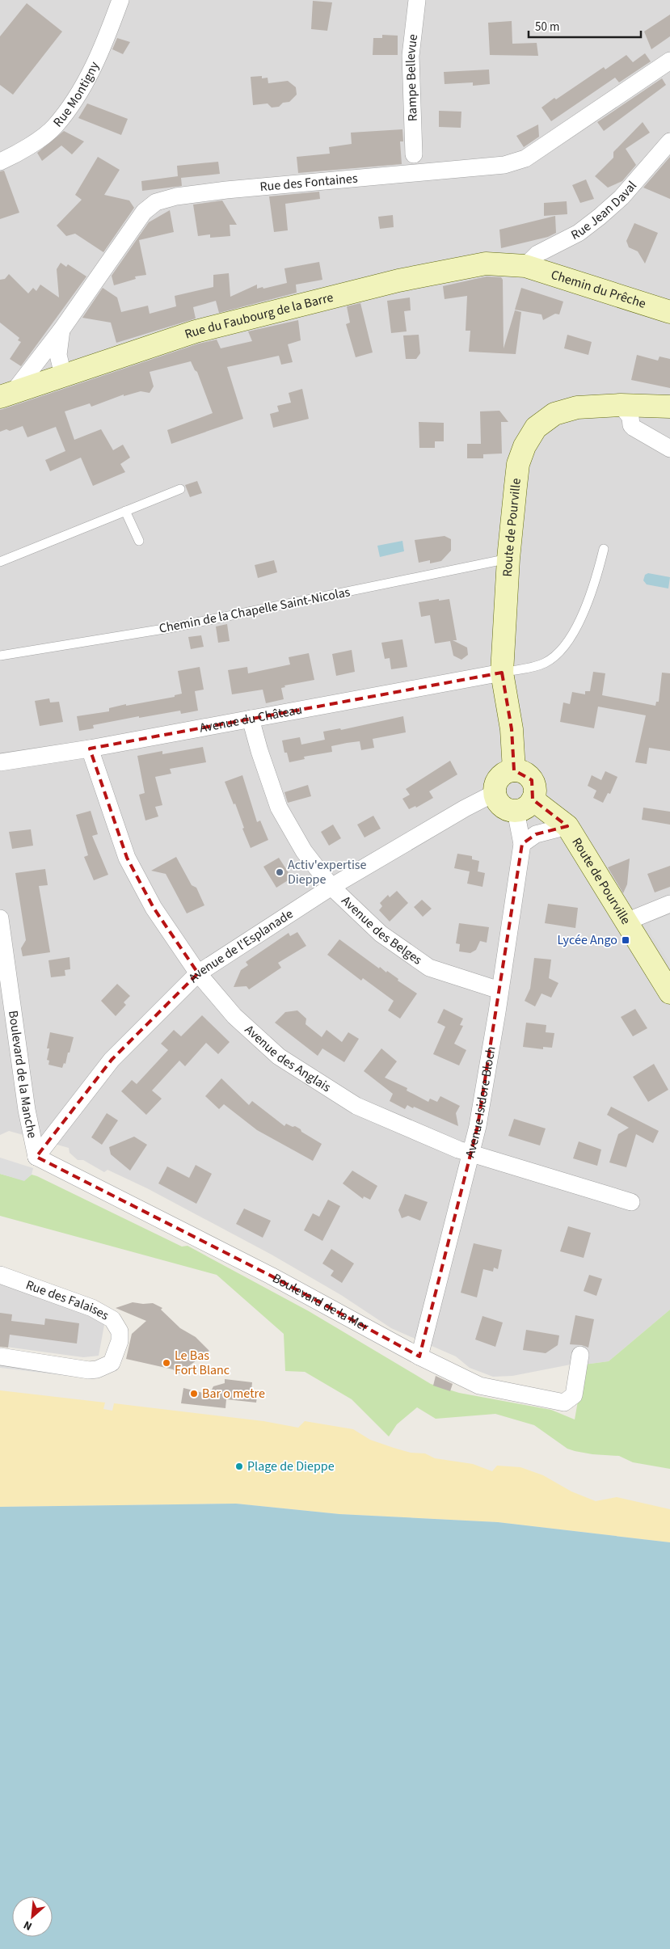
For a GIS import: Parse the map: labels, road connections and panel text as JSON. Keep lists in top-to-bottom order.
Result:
{
  "streets": {
    "main road": ["Chemin du Prêche", "Rue du Faubourg de la Barre", "Route de Pourville"],
    "street": [
      "Rampe Bellevue",
      "Rue Montigny",
      "Rue des Fontaines",
      "Rue Jean Daval",
      "Avenue du Château",
      "Avenue des Belges",
      "Avenue de l'Esplanade",
      "Avenue des Anglais",
      "Boulevard de la Manche",
      "Avenue Isidore Bloch",
      "Rue des Falaises",
      "Boulevard de la Mer"
    ],
    "lane": ["Chemin de la Chapelle Saint-Nicolas"]
  },
  "crossings": [
    ["Rue des Fontaines", "Rue du Faubourg de la Barre"],
    ["Rue Jean Daval", "Chemin du Prêche"],
    ["Rue Jean Daval", "Rue du Faubourg de la Barre"],
    ["Chemin du Prêche", "Rue du Faubourg de la Barre"],
    ["Route de Pourville", "Chemin de la Chapelle Saint-Nicolas"],
    ["Route de Pourville", "Avenue du Château"],
    ["Route de Pourville", "Avenue de l'Esplanade"],
    ["Route de Pourville", "Avenue Isidore Bloch"],
    ["Avenue du Château", "Avenue des Belges"],
    ["Avenue du Château", "Avenue des Anglais"],
    ["Avenue des Belges", "Avenue de l'Esplanade"],
    ["Avenue des Belges", "Avenue Isidore Bloch"],
    ["Avenue de l'Esplanade", "Avenue des Anglais"],
    ["Avenue de l'Esplanade", "Boulevard de la Manche"],
    ["Avenue de l'Esplanade", "Avenue Isidore Bloch"],
    ["Avenue de l'Esplanade", "Boulevard de la Mer"],
    ["Avenue des Anglais", "Avenue Isidore Bloch"],
    ["Boulevard de la Manche", "Boulevard de la Mer"],
    ["Avenue Isidore Bloch", "Boulevard de la Mer"]
  ],
  "places": {
    "other": [
      "Activ'expertise Dieppe",
      "Le Bas Fort Blanc",
      "Bar o metre",
      "Plage de Dieppe"
    ],
    "transit": ["Lycée Ango"]
  },
  "scale_bar": "50 m",
  "north": "bottom left"
}
